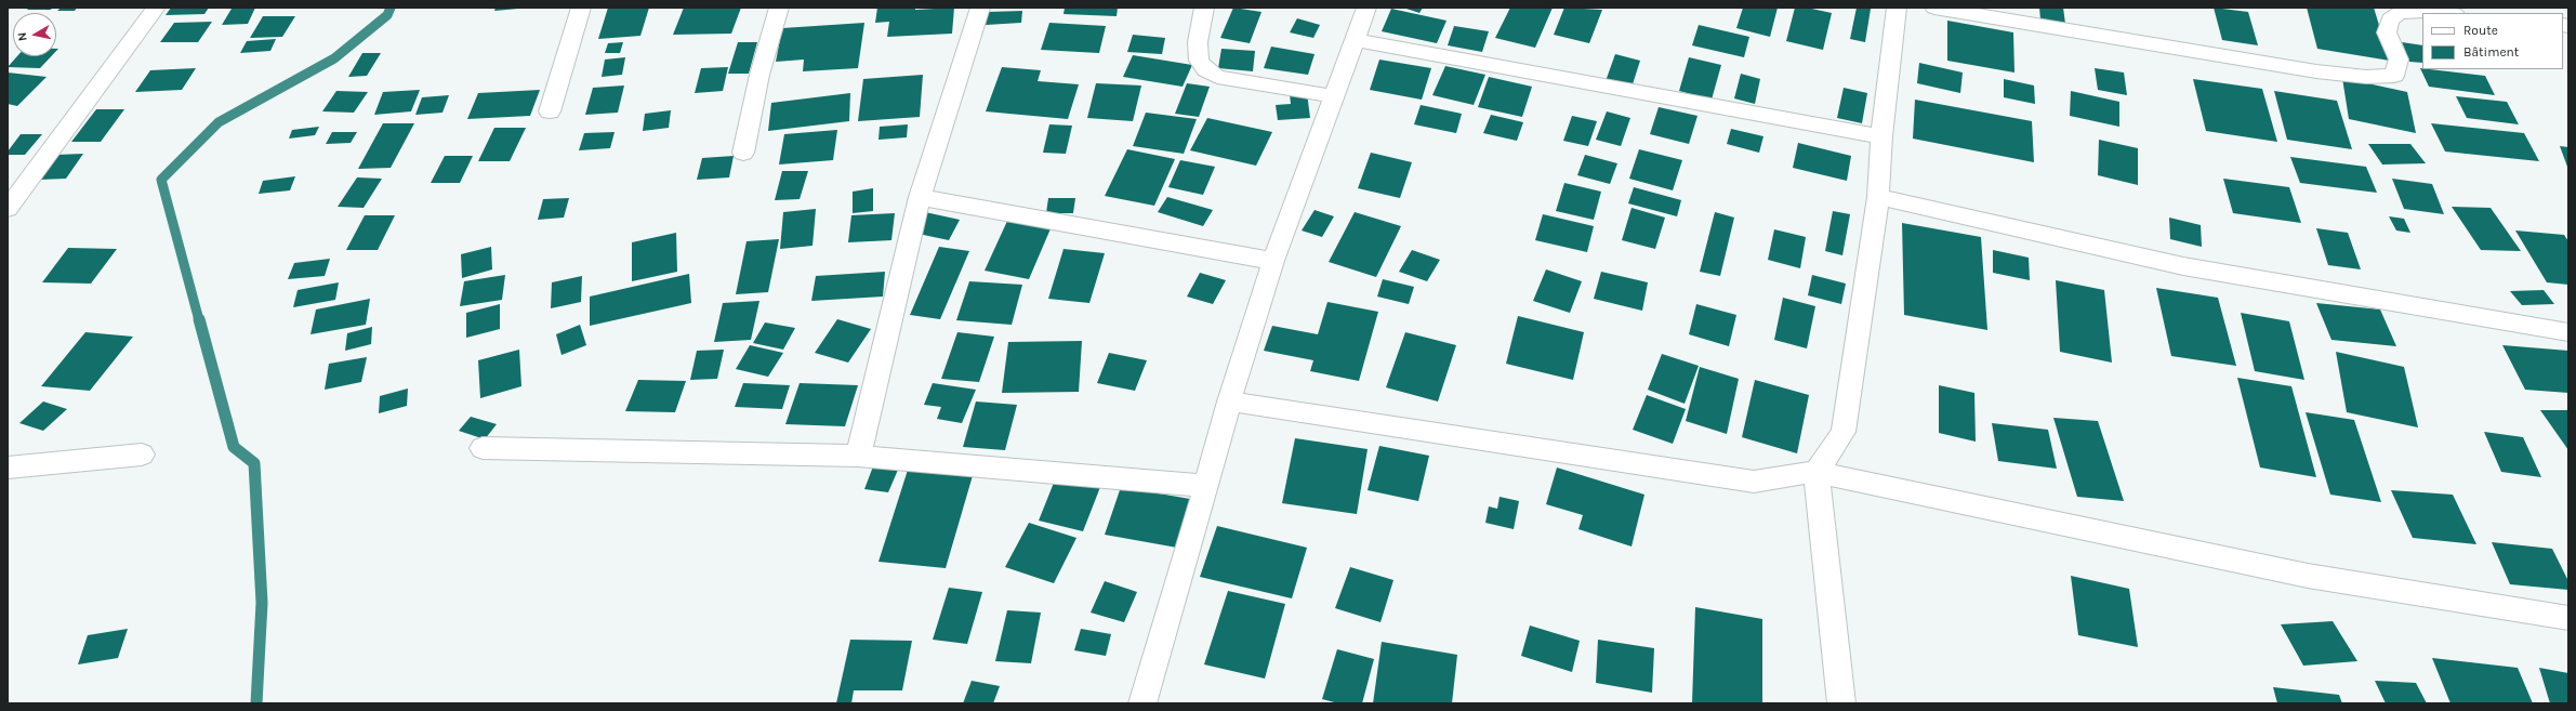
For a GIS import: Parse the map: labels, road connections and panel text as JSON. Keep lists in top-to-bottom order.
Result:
{
  "legend": ["Route", "Bâtiment"],
  "north": "left"
}
